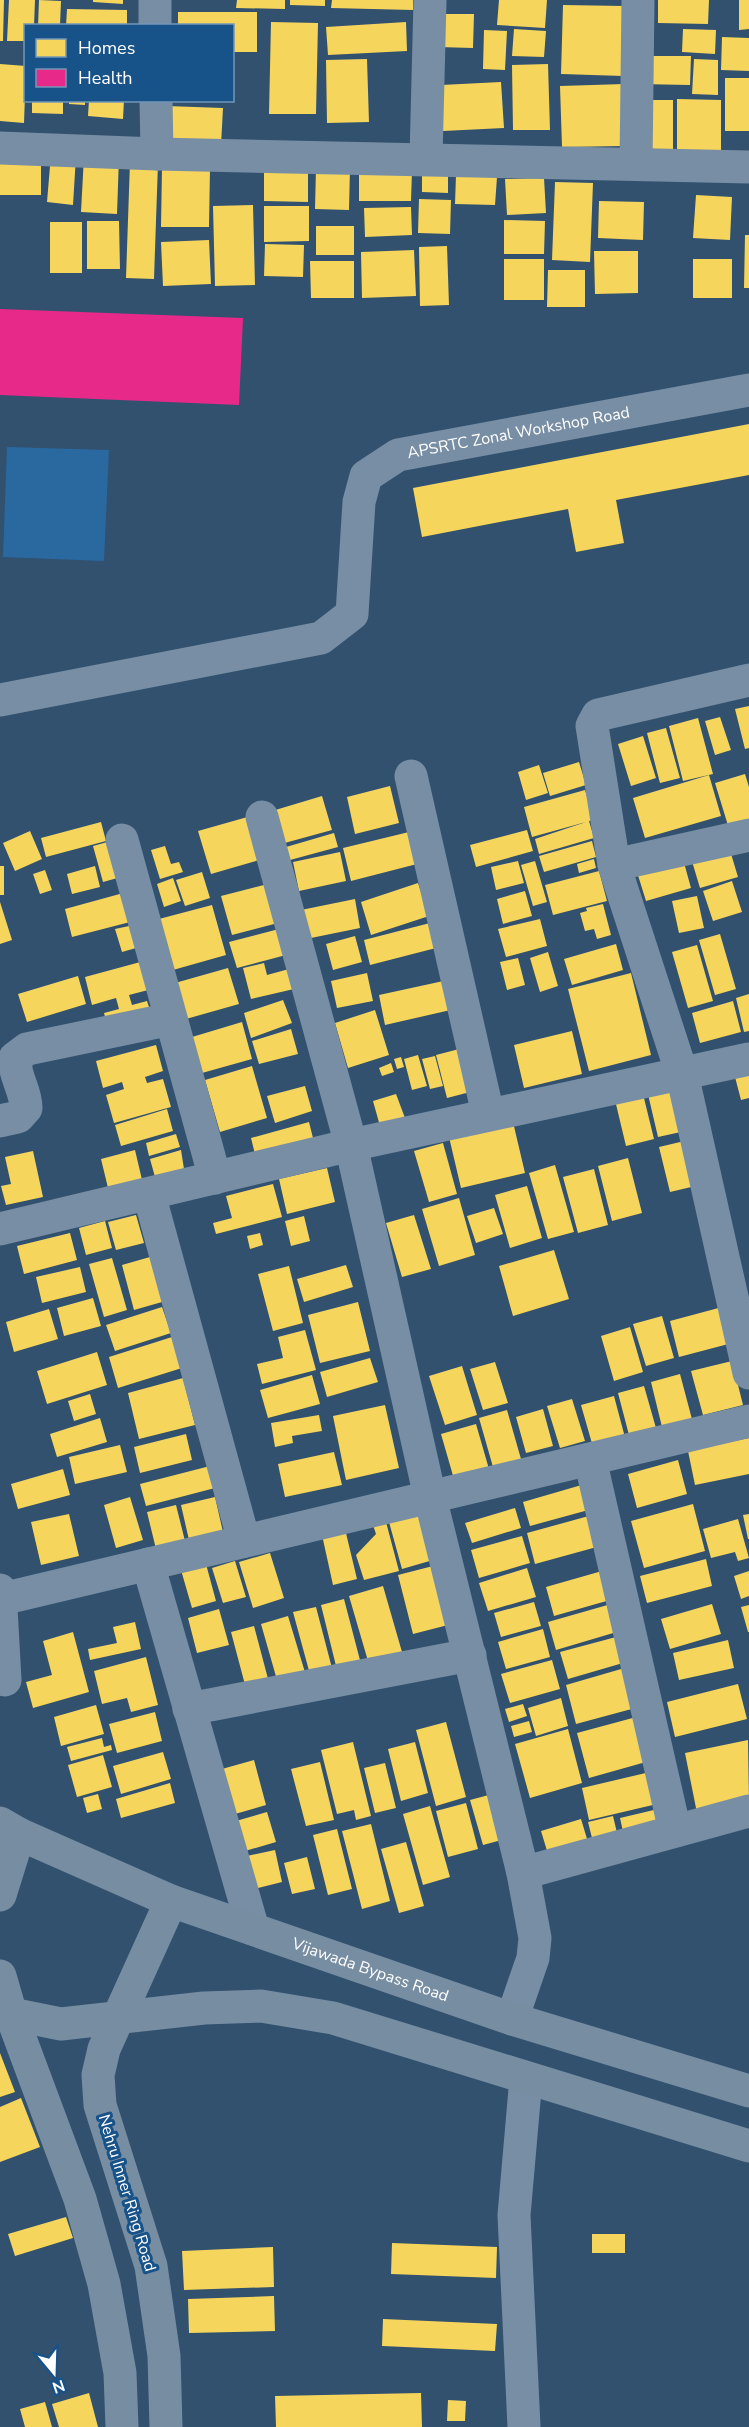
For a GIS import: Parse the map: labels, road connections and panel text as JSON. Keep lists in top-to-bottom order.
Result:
{
  "streets": {
    "main road": ["Vijawada Bypass Road", "Nehru Inner Ring Road"],
    "street": ["APSRTC Zonal Workshop Road"]
  },
  "crossings": [
    ["Vijawada Bypass Road", "Nehru Inner Ring Road"]
  ],
  "legend": ["Homes", "Health"],
  "north": "bottom"
}
